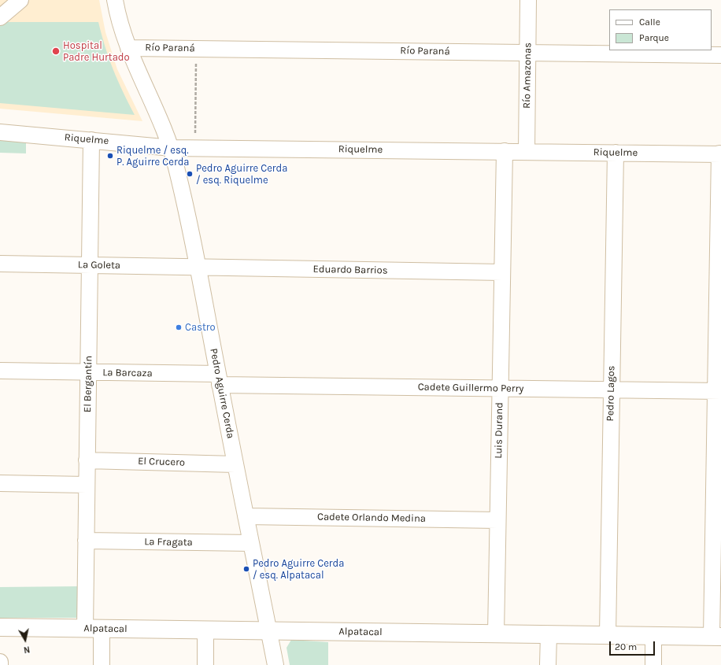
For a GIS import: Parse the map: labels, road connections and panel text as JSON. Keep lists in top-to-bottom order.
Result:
{
  "streets": {
    "main road": ["Alpatacal"],
    "street": [
      "Río Paraná",
      "Río Amazonas",
      "Riquelme",
      "La Goleta",
      "Eduardo Barrios",
      "La Barcaza",
      "El Bergantín",
      "Cadete Guillermo Perry",
      "Pedro Aguirre Cerda",
      "Pedro Lagos",
      "Luis Durand",
      "El Crucero",
      "Cadete Orlando Medina",
      "La Fragata"
    ]
  },
  "crossings": [
    ["Río Paraná", "Río Amazonas"],
    ["Río Paraná", "Pedro Aguirre Cerda"],
    ["Río Amazonas", "Riquelme"],
    ["Riquelme", "El Bergantín"],
    ["Riquelme", "Pedro Aguirre Cerda"],
    ["Riquelme", "Pedro Lagos"],
    ["Riquelme", "Luis Durand"],
    ["La Goleta", "Eduardo Barrios"],
    ["La Goleta", "El Bergantín"],
    ["La Goleta", "Pedro Aguirre Cerda"],
    ["Eduardo Barrios", "Pedro Aguirre Cerda"],
    ["Eduardo Barrios", "Luis Durand"],
    ["La Barcaza", "El Bergantín"],
    ["La Barcaza", "Cadete Guillermo Perry"],
    ["La Barcaza", "Pedro Aguirre Cerda"],
    ["El Bergantín", "El Crucero"],
    ["El Bergantín", "La Fragata"],
    ["El Bergantín", "Alpatacal"],
    ["Cadete Guillermo Perry", "Pedro Aguirre Cerda"],
    ["Cadete Guillermo Perry", "Pedro Lagos"],
    ["Cadete Guillermo Perry", "Luis Durand"],
    ["Pedro Aguirre Cerda", "El Crucero"],
    ["Pedro Aguirre Cerda", "Cadete Orlando Medina"],
    ["Pedro Aguirre Cerda", "La Fragata"],
    ["Pedro Aguirre Cerda", "Alpatacal"],
    ["Pedro Lagos", "Alpatacal"],
    ["Luis Durand", "Cadete Orlando Medina"],
    ["Luis Durand", "Alpatacal"]
  ],
  "places": [
    "Hospital Padre Hurtado",
    "Riquelme / esq. P. Aguirre Cerda",
    "Pedro Aguirre Cerda / esq. Riquelme",
    "Castro",
    "Pedro Aguirre Cerda / esq. Alpatacal"
  ],
  "legend": ["Calle", "Parque"],
  "scale_bar": "20 m",
  "north": "bottom"
}
